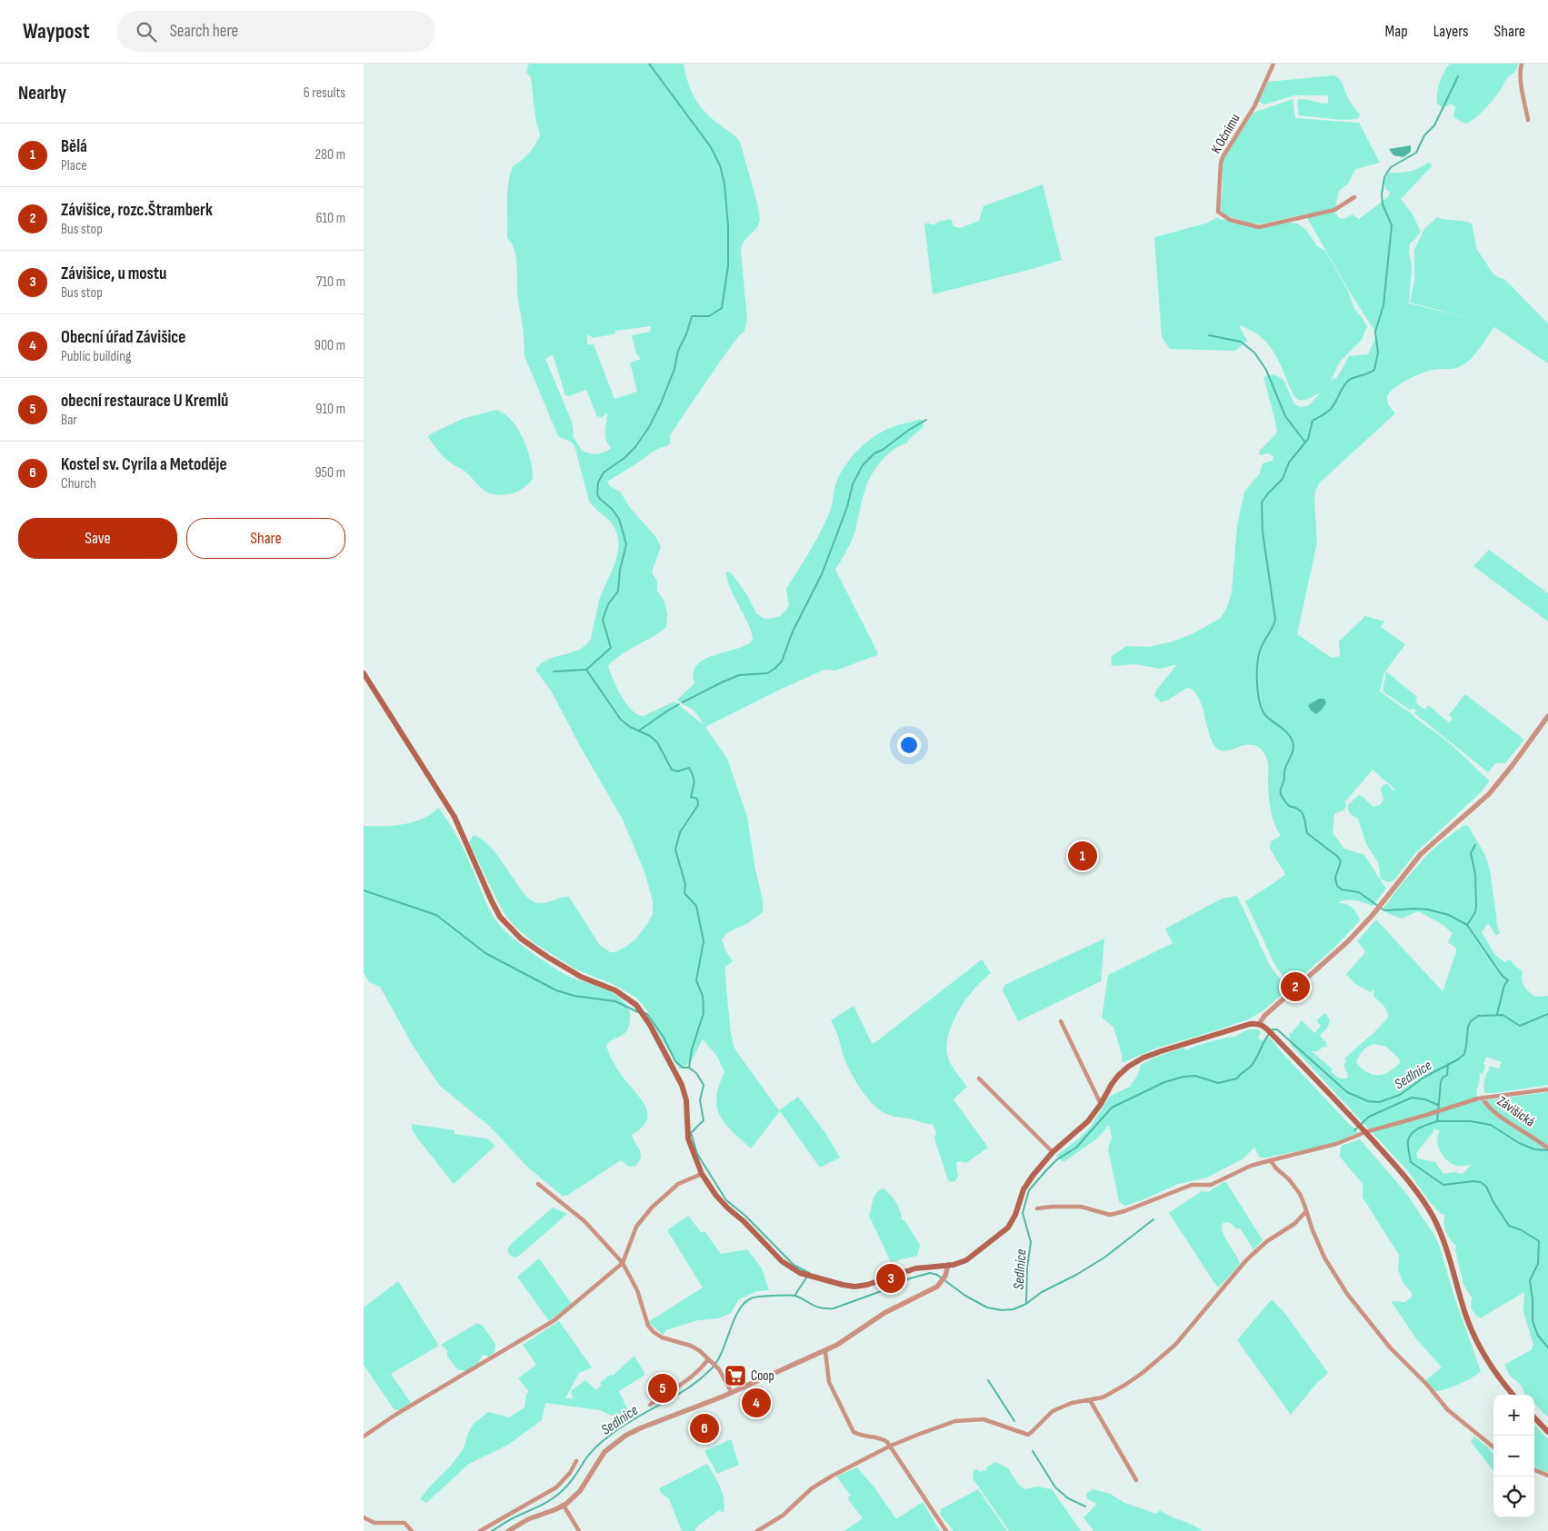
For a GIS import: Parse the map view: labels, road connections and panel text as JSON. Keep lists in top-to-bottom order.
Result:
{
  "streets": {
    "street": ["K Očnímu", "Závišická"]
  },
  "water": ["Sedlnice"],
  "places": {
    "supermarket": ["Coop"]
  },
  "page": {
    "header": "Waypost",
    "search": "Search here",
    "nav": ["Map", "Layers", "Share"],
    "heading": ["Nearby", "6 results"],
    "list": [
      {
        "mark": "1",
        "name": "Bělá",
        "note": "Place",
        "value": "280 m"
      },
      {
        "mark": "2",
        "name": "Závišice, rozc.Štramberk",
        "note": "Bus stop",
        "value": "610 m"
      },
      {
        "mark": "3",
        "name": "Závišice, u mostu",
        "note": "Bus stop",
        "value": "710 m"
      },
      {
        "mark": "4",
        "name": "Obecní úřad Závišice",
        "note": "Public building",
        "value": "900 m"
      },
      {
        "mark": "5",
        "name": "obecní restaurace U Kremlů",
        "note": "Bar",
        "value": "910 m"
      },
      {
        "mark": "6",
        "name": "Kostel sv. Cyrila a Metoděje",
        "note": "Church",
        "value": "950 m"
      }
    ],
    "buttons": ["Save", "Share"],
    "pins": [
      "1",
      "2",
      "3",
      "5",
      "4",
      "6"
    ],
    "map_buttons": ["+", "−"]
  }
}
